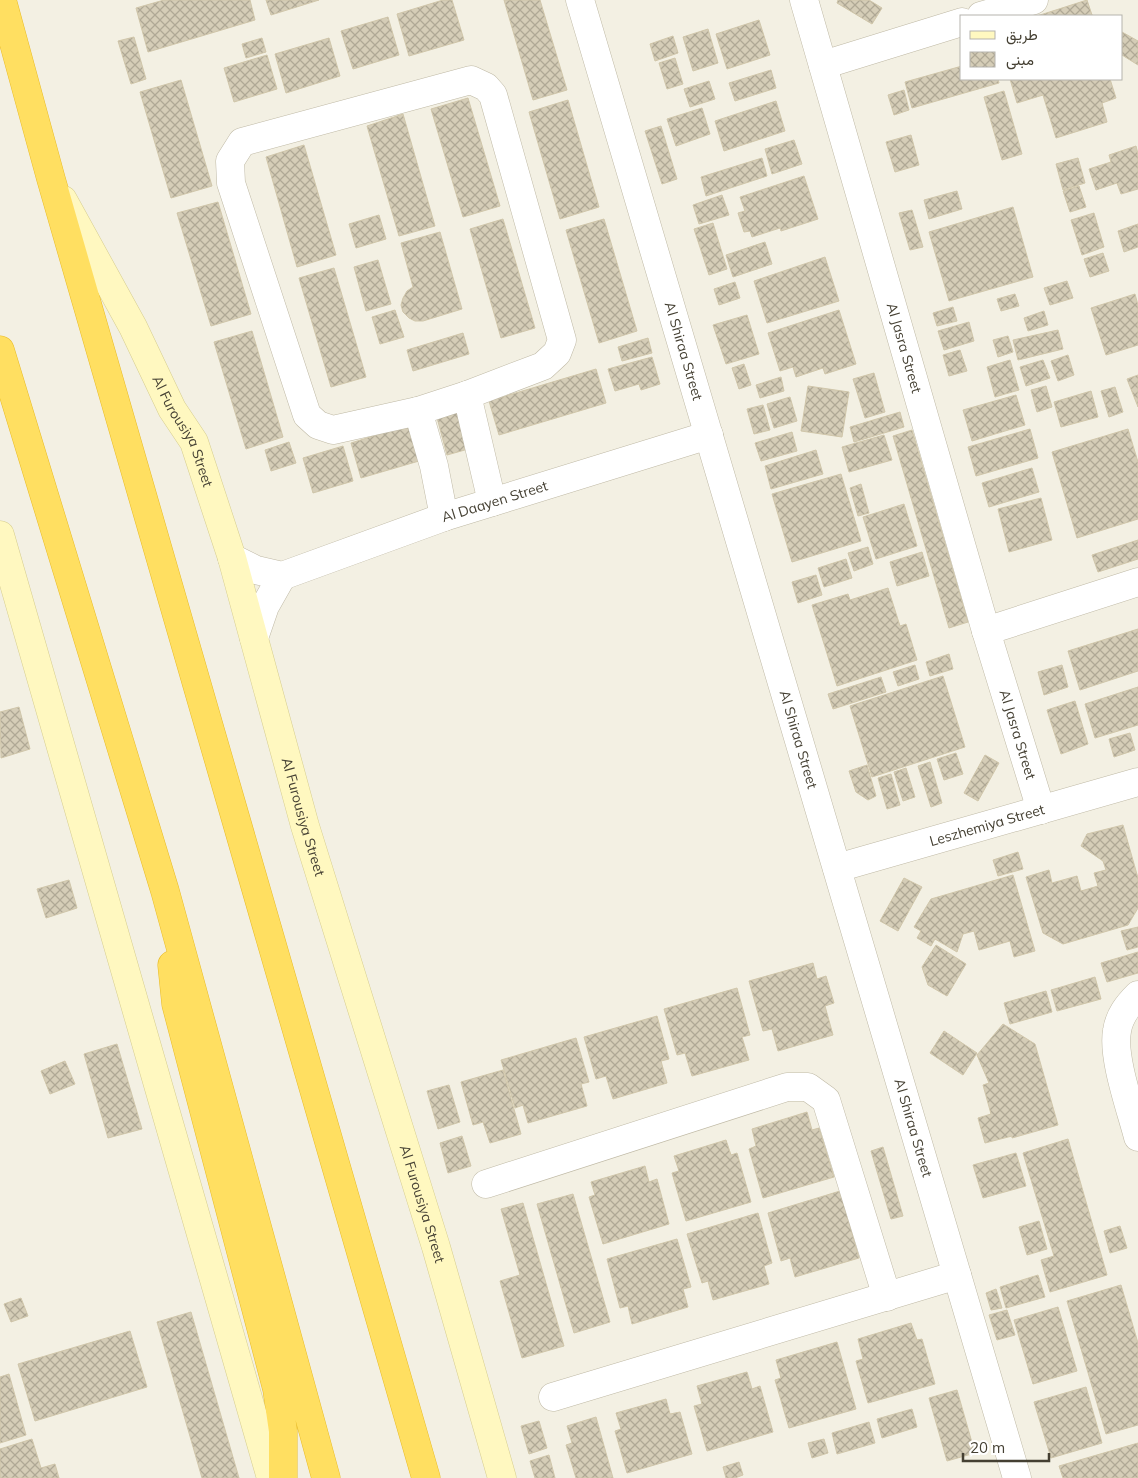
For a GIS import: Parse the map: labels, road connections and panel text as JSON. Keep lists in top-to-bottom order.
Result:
{
  "streets": {
    "highway": ["Al Furousiya Street"],
    "street": [
      "Al Jasra Street",
      "Al Shiraa Street",
      "Al Daayen Street",
      "Leszhemiya Street"
    ]
  },
  "crossings": [
    ["Al Jasra Street", "Leszhemiya Street"],
    ["Al Shiraa Street", "Al Daayen Street"],
    ["Al Shiraa Street", "Leszhemiya Street"]
  ],
  "legend": ["طريق", "مبنى"],
  "scale_bar": "20 m"
}
